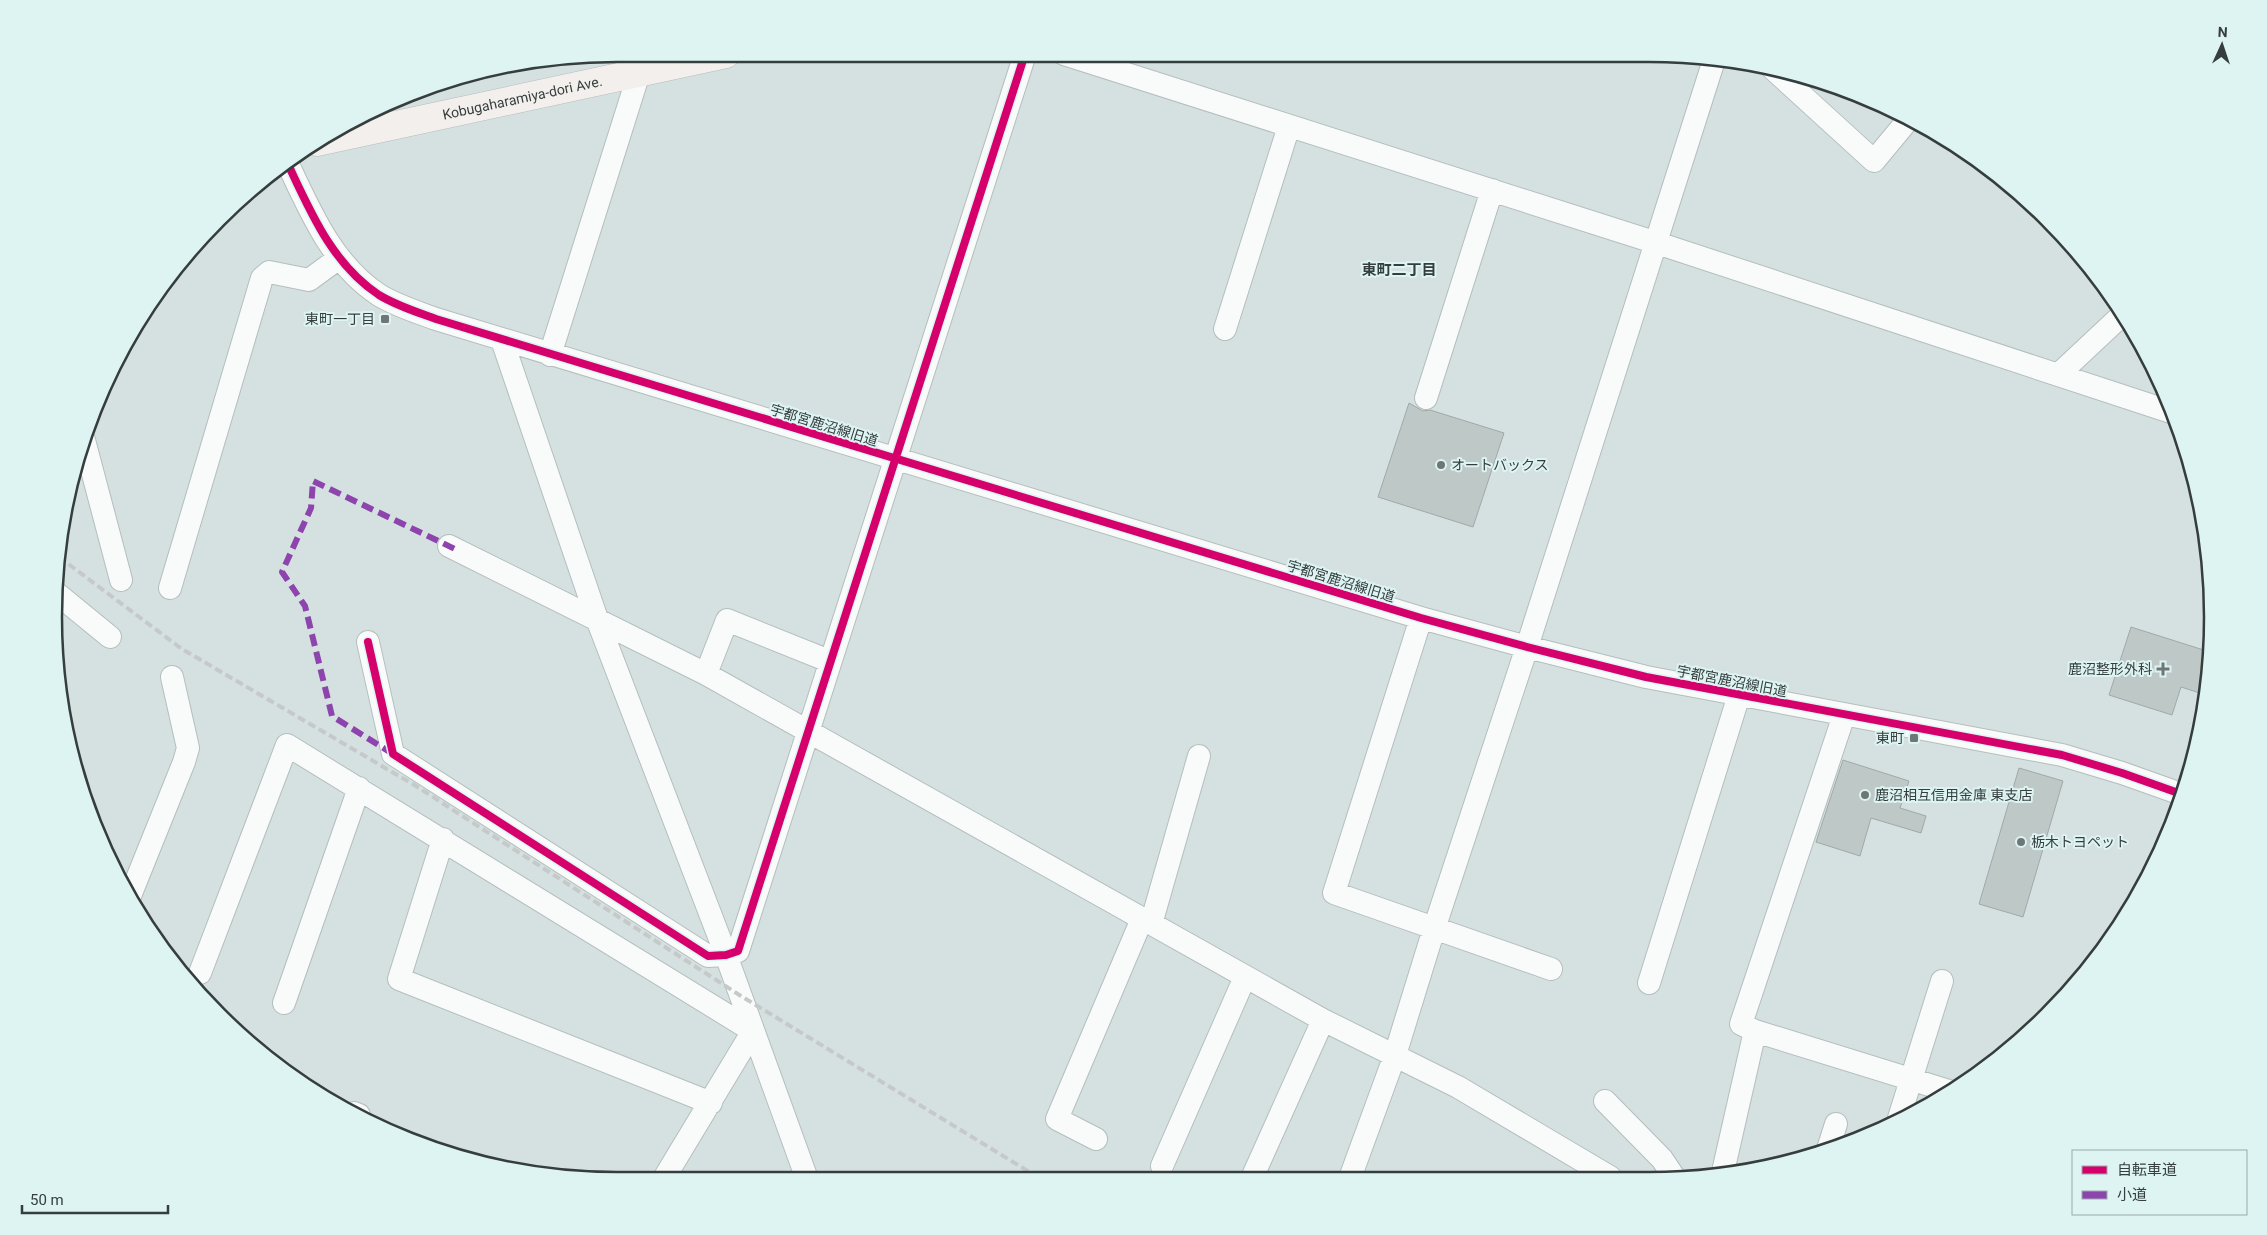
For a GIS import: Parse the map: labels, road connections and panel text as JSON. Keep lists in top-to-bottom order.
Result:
{
  "streets": {
    "main road": ["Kobugaharamiya-dori Ave."],
    "street": ["宇都宮鹿沼線旧道"]
  },
  "districts": ["東町二丁目"],
  "places": {
    "transit": ["東町一丁目", "東町"],
    "other": ["オートバックス", "鹿沼相互信用金庫 東支店", "栃木トヨペット"],
    "health": ["鹿沼整形外科"]
  },
  "legend": ["自転車道", "小道"],
  "scale_bar": "50 m",
  "north": "top"
}
